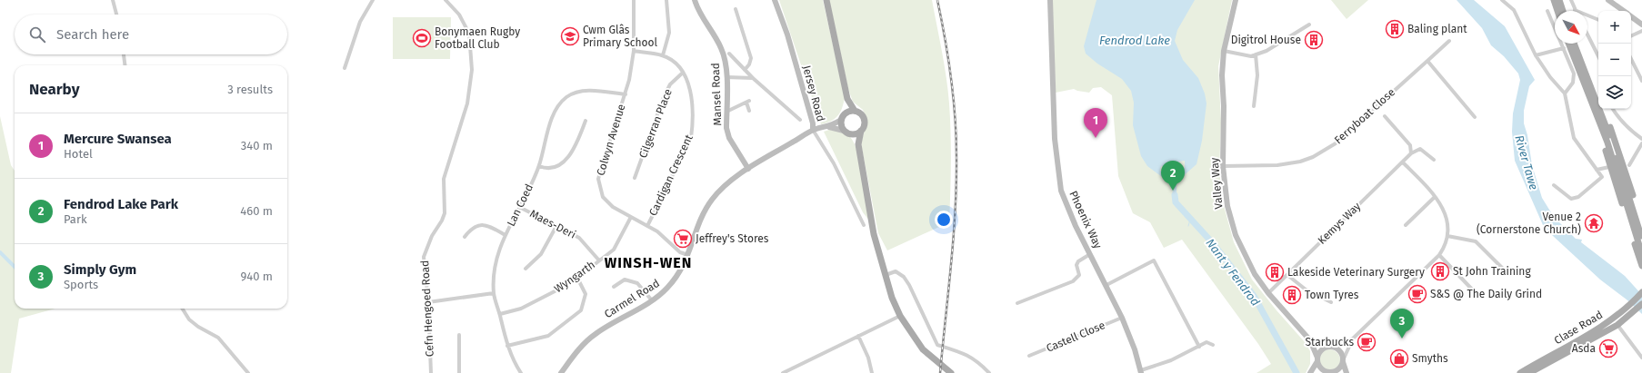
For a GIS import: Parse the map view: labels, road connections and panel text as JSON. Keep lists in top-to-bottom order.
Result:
{
  "streets": {
    "main road": ["Clase Road"],
    "street": [
      "Jersey Road",
      "Mansel Road",
      "Ferryboat Close",
      "Cilgerran Place",
      "Colwyn Avenue",
      "Cardigan Crescent",
      "Valley Way",
      "Lan Coed",
      "Phoenix Way",
      "Kemys Way",
      "Maes-Deri",
      "Wyngarth",
      "Carmel Road",
      "Cefn Hengoed Road",
      "Castell Close"
    ]
  },
  "crossings": [
    ["Jersey Road", "Carmel Road"],
    ["Mansel Road", "Carmel Road"],
    ["Ferryboat Close", "Valley Way"],
    ["Cilgerran Place", "Cardigan Crescent"],
    ["Colwyn Avenue", "Cardigan Crescent"],
    ["Colwyn Avenue", "Lan Coed"],
    ["Colwyn Avenue", "Wyngarth"],
    ["Colwyn Avenue", "Carmel Road"],
    ["Valley Way", "Kemys Way"],
    ["Lan Coed", "Maes-Deri"],
    ["Lan Coed", "Wyngarth"],
    ["Phoenix Way", "Castell Close"],
    ["Maes-Deri", "Wyngarth"]
  ],
  "districts": ["WINSH-WEN"],
  "water": ["Fendrod Lake", "River Tawe", "Nant y Fendrod"],
  "places": {
    "building": [
      "Baling plant",
      "Digitrol House",
      "St John Training",
      "Lakeside Veterinary Surgery",
      "Town Tyres"
    ],
    "school or university": ["Cwm Glâs Primary School"],
    "sports": ["Bonymaen Rugby Football Club"],
    "temple": ["Venue 2 (Cornerstone Church)"],
    "supermarket": ["Jeffrey's Stores", "Asda"],
    "cafe": ["S&S @ The Daily Grind", "Starbucks"],
    "shop": ["Smyths"]
  },
  "north": "bottom right",
  "page": {
    "map_buttons": ["+", "−"],
    "search": "Search here",
    "heading": ["Nearby", "3 results"],
    "pins": ["1", "2", "3"],
    "list": [
      {
        "mark": "1",
        "name": "Mercure Swansea",
        "note": "Hotel",
        "value": "340 m"
      },
      {
        "mark": "2",
        "name": "Fendrod Lake Park",
        "note": "Park",
        "value": "460 m"
      },
      {
        "mark": "3",
        "name": "Simply Gym",
        "note": "Sports",
        "value": "940 m"
      }
    ]
  }
}
